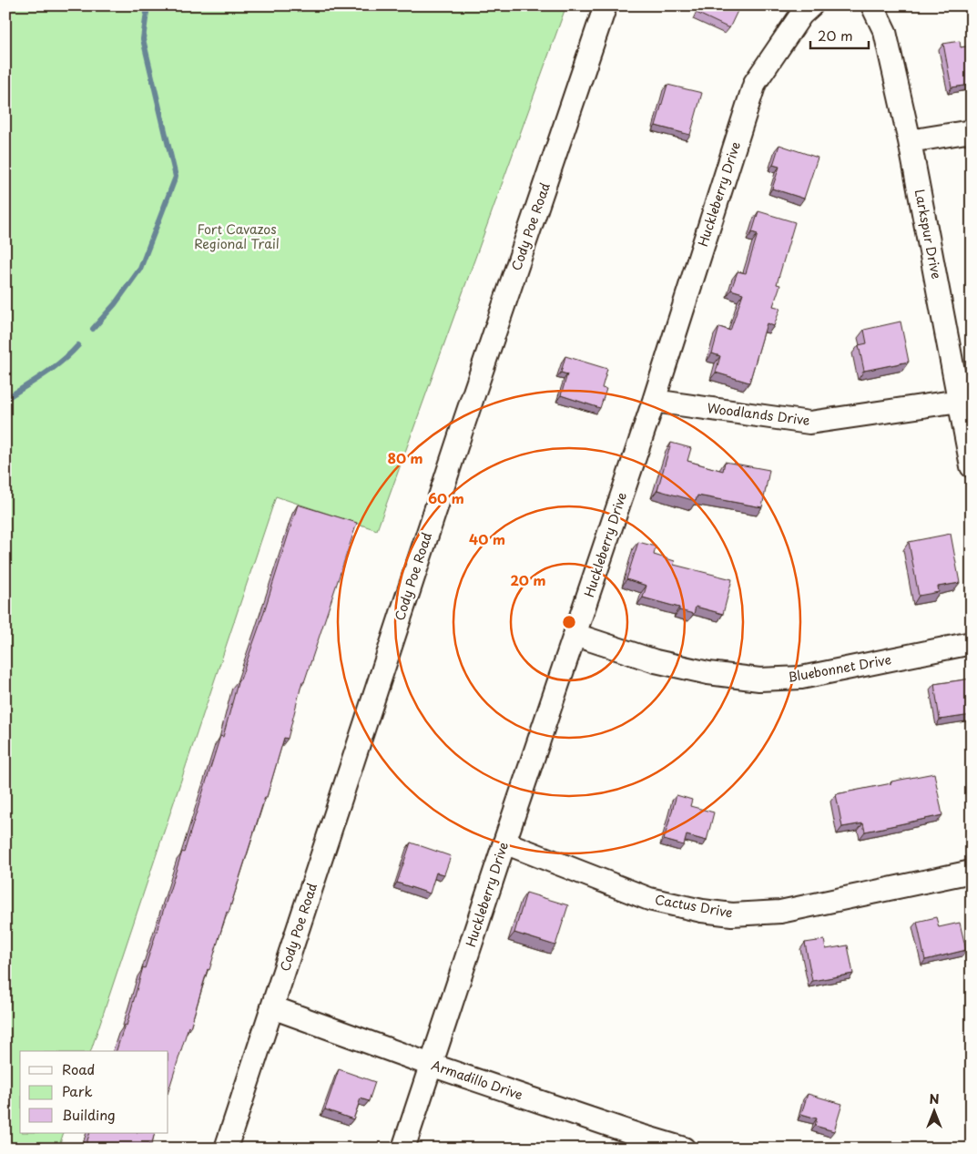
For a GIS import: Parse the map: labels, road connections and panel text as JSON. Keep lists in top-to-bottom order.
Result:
{
  "streets": {
    "street": [
      "Huckleberry Drive",
      "Cody Poe Road",
      "Larkspur Drive",
      "Woodlands Drive",
      "Bluebonnet Drive",
      "Cactus Drive",
      "Armadillo Drive"
    ]
  },
  "crossings": [
    ["Huckleberry Drive", "Woodlands Drive"],
    ["Huckleberry Drive", "Bluebonnet Drive"],
    ["Huckleberry Drive", "Cactus Drive"],
    ["Huckleberry Drive", "Armadillo Drive"],
    ["Cody Poe Road", "Armadillo Drive"],
    ["Larkspur Drive", "Woodlands Drive"]
  ],
  "parks": ["Fort Cavazos Regional Trail"],
  "legend": ["Road", "Park", "Building"],
  "scale_bar": "20 m",
  "north": "top",
  "rings": [
    "80 m",
    "60 m",
    "40 m",
    "20 m"
  ]
}
